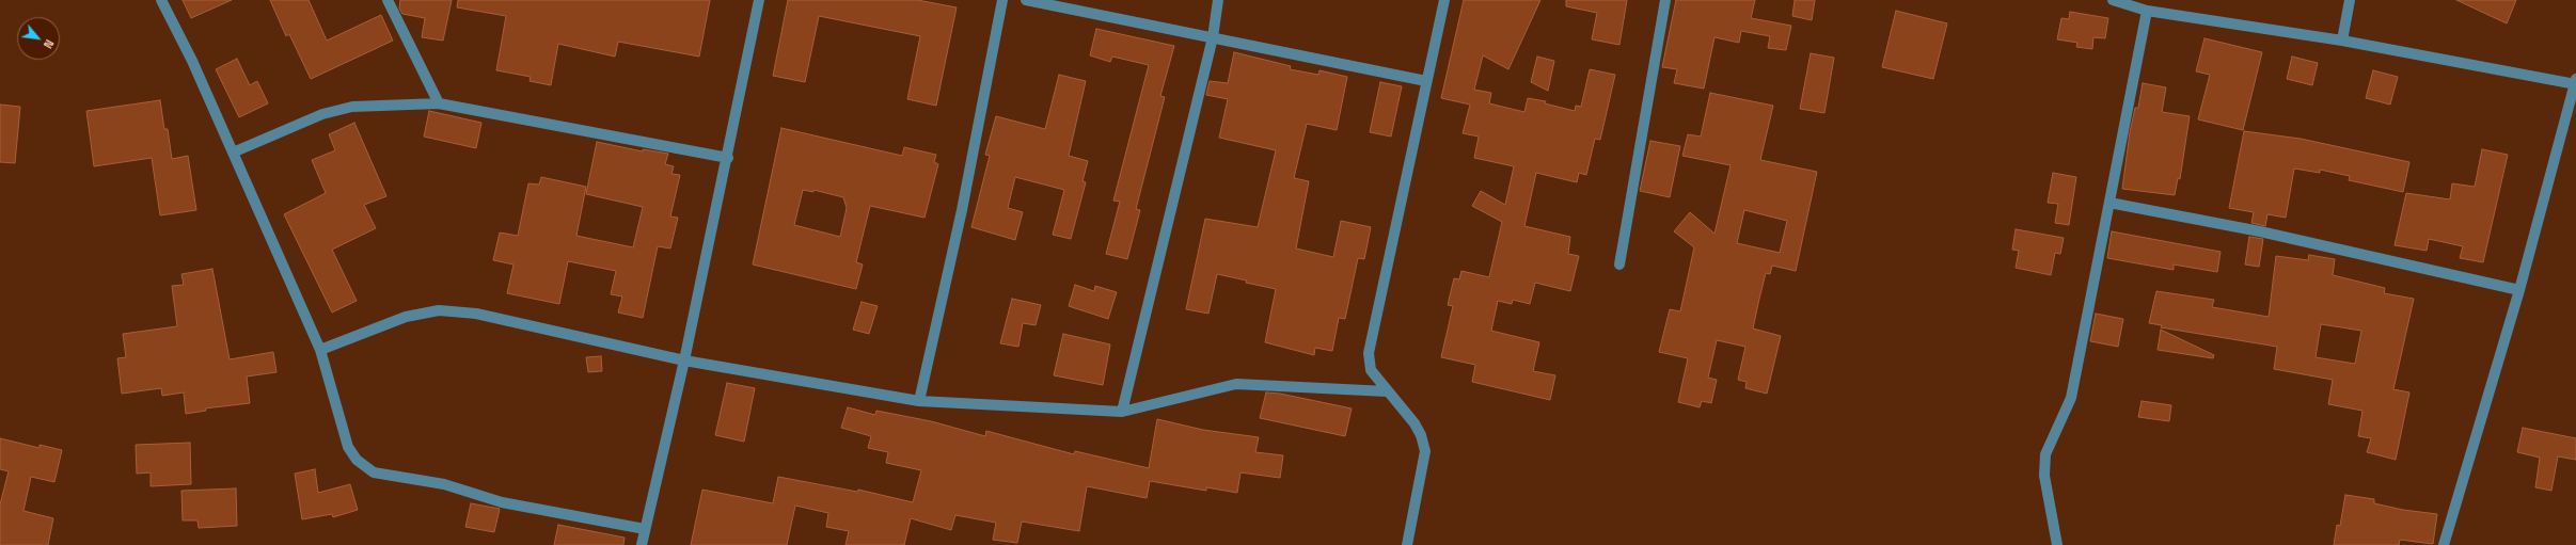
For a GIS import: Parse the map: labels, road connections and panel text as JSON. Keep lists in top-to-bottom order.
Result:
{
  "north": "bottom right"
}
